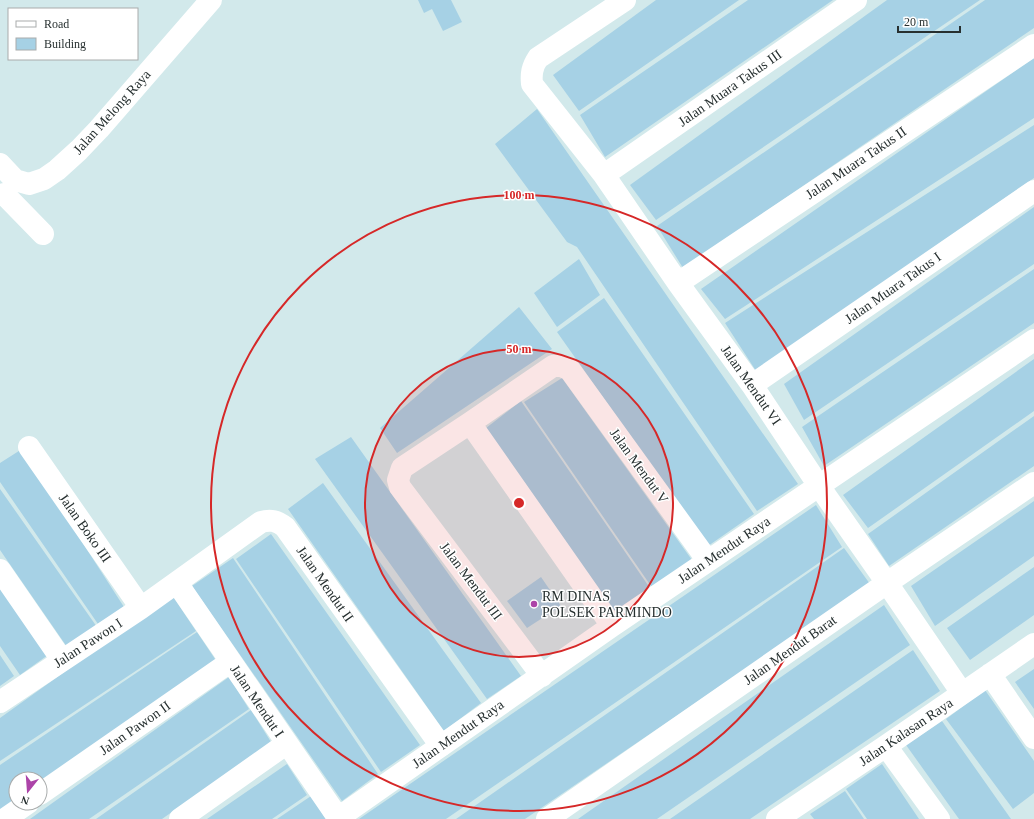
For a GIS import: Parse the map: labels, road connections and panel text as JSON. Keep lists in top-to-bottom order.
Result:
{
  "streets": {
    "street": [
      "Jalan Muara Takus III",
      "Jalan Melong Raya",
      "Jalan Muara Takus II",
      "Jalan Muara Takus I",
      "Jalan Mendut VI",
      "Jalan Mendut V",
      "Jalan Boko III",
      "Jalan Mendut Raya",
      "Jalan Mendut III",
      "Jalan Mendut II",
      "Jalan Pawon I",
      "Jalan Mendut Barat",
      "Jalan Mendut I",
      "Jalan Pawon II",
      "Jalan Kalasan Raya"
    ]
  },
  "crossings": [
    ["Jalan Muara Takus III", "Jalan Mendut VI"],
    ["Jalan Muara Takus II", "Jalan Mendut VI"],
    ["Jalan Muara Takus I", "Jalan Mendut VI"],
    ["Jalan Mendut VI", "Jalan Mendut Raya"],
    ["Jalan Mendut VI", "Jalan Mendut Barat"],
    ["Jalan Mendut VI", "Jalan Kalasan Raya"],
    ["Jalan Mendut V", "Jalan Mendut Raya"],
    ["Jalan Mendut V", "Jalan Mendut III"],
    ["Jalan Boko III", "Jalan Pawon I"],
    ["Jalan Mendut Raya", "Jalan Mendut III"],
    ["Jalan Mendut Raya", "Jalan Mendut II"],
    ["Jalan Mendut Raya", "Jalan Mendut I"],
    ["Jalan Mendut II", "Jalan Pawon I"],
    ["Jalan Mendut II", "Jalan Mendut I"],
    ["Jalan Pawon I", "Jalan Mendut I"],
    ["Jalan Mendut I", "Jalan Pawon II"]
  ],
  "places": ["RM DINAS POLSEK PARMINDO"],
  "legend": ["Road", "Building"],
  "scale_bar": "20 m",
  "north": "bottom",
  "rings": ["100 m", "50 m"]
}
